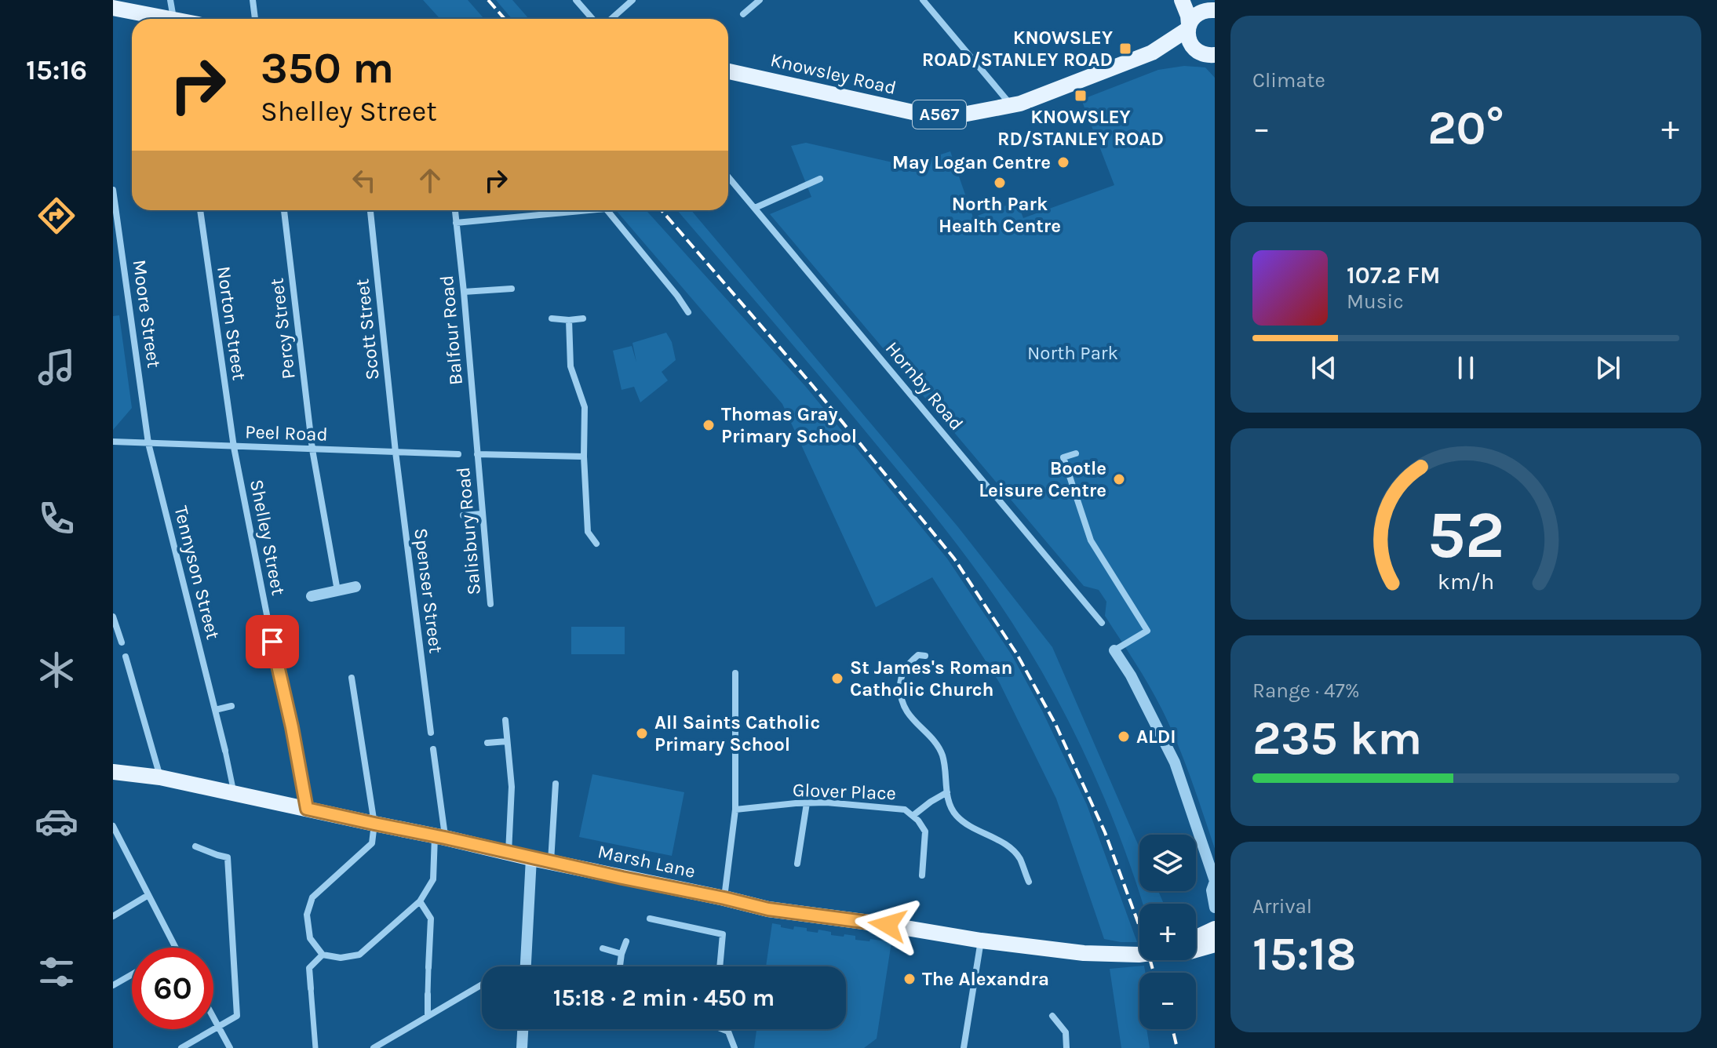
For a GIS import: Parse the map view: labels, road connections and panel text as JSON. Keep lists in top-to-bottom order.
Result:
{
  "streets": {
    "main road": ["Knowsley Road", "A567", "Marsh Lane"],
    "street": [
      "Moore Street",
      "Norton Street",
      "Percy Street",
      "Scott Street",
      "Balfour Road",
      "Hornby Road",
      "Peel Road",
      "Salisbury Road",
      "Shelley Street",
      "Tennyson Street",
      "Spenser Street",
      "Glover Place"
    ]
  },
  "crossings": [
    ["Moore Street", "Peel Road"],
    ["Moore Street", "Tennyson Street"],
    ["Norton Street", "Peel Road"],
    ["Norton Street", "Shelley Street"],
    ["Percy Street", "Peel Road"],
    ["Scott Street", "Peel Road"],
    ["Scott Street", "Spenser Street"],
    ["Balfour Road", "Salisbury Road"],
    ["Peel Road", "Shelley Street"],
    ["Peel Road", "Tennyson Street"],
    ["Peel Road", "Spenser Street"],
    ["Shelley Street", "Marsh Lane"]
  ],
  "parks": ["North Park"],
  "places": {
    "transit": ["KNOWSLEY ROAD/STANLEY ROAD", "KNOWSLEY RD/STANLEY ROAD"],
    "other": [
      "May Logan Centre",
      "North Park Health Centre",
      "Thomas Gray Primary School",
      "Bootle Leisure Centre",
      "St James's Roman Catholic Church",
      "All Saints Catholic Primary School",
      "ALDI",
      "The Alexandra"
    ]
  },
  "page": {
    "tabs": "15:16",
    "tile": [
      "Climate",
      ["Range · 47%", "235 km"],
      ["Arrival", "15:18"]
    ],
    "turn": ["350 m", "Shelley Street"],
    "heat": ["−", "20°", "+"],
    "song": ["107.2 FM", "Music"],
    "map_buttons": ["+", "−"],
    "limit": "60",
    "trip": "15:18 · 2 min · 450 m",
    "gauge": ["52", "km/h"]
  }
}
